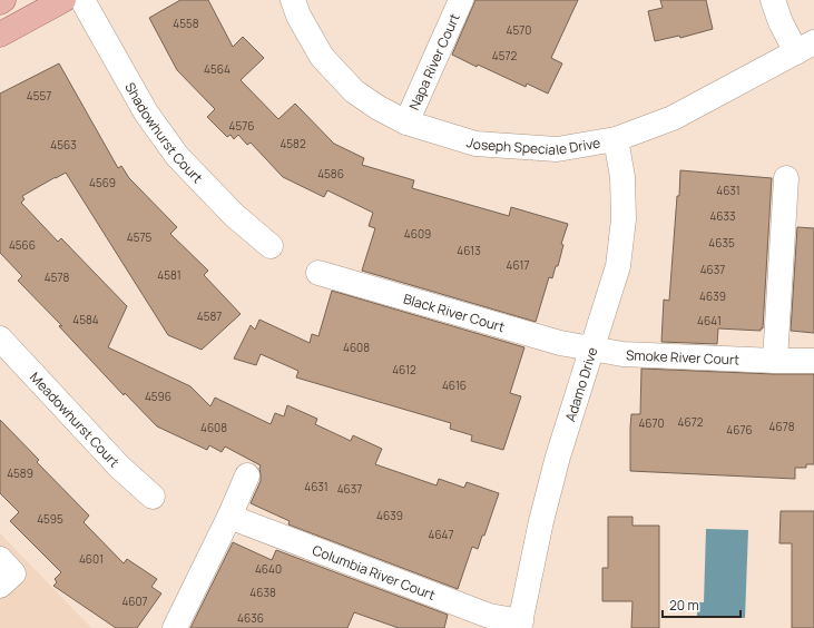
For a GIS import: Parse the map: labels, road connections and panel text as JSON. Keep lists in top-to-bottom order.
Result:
{
  "streets": {
    "street": [
      "Napa River Court",
      "Shadowhurst Court",
      "Joseph Speciale Drive",
      "Black River Court",
      "Smoke River Court",
      "Adamo Drive",
      "Meadowhurst Court",
      "Columbia River Court"
    ]
  },
  "crossings": [
    ["Napa River Court", "Joseph Speciale Drive"],
    ["Joseph Speciale Drive", "Adamo Drive"],
    ["Black River Court", "Smoke River Court"],
    ["Black River Court", "Adamo Drive"],
    ["Smoke River Court", "Adamo Drive"],
    ["Adamo Drive", "Columbia River Court"]
  ],
  "house_numbers": [
    "4558",
    "4570",
    "4572",
    "4564",
    "4557",
    "4576",
    "4582",
    "4563",
    "4586",
    "4569",
    "4631",
    "4633",
    "4609",
    "4575",
    "4635",
    "4566",
    "4613",
    "4617",
    "4637",
    "4581",
    "4578",
    "4639",
    "4587",
    "4584",
    "4641",
    "4608",
    "4612",
    "4616",
    "4596",
    "4672",
    "4670",
    "4678",
    "4608",
    "4676",
    "4589",
    "4631",
    "4637",
    "4639",
    "4595",
    "4647",
    "4601",
    "4640",
    "4638",
    "4607",
    "4636"
  ],
  "scale_bar": "20 m"
}
